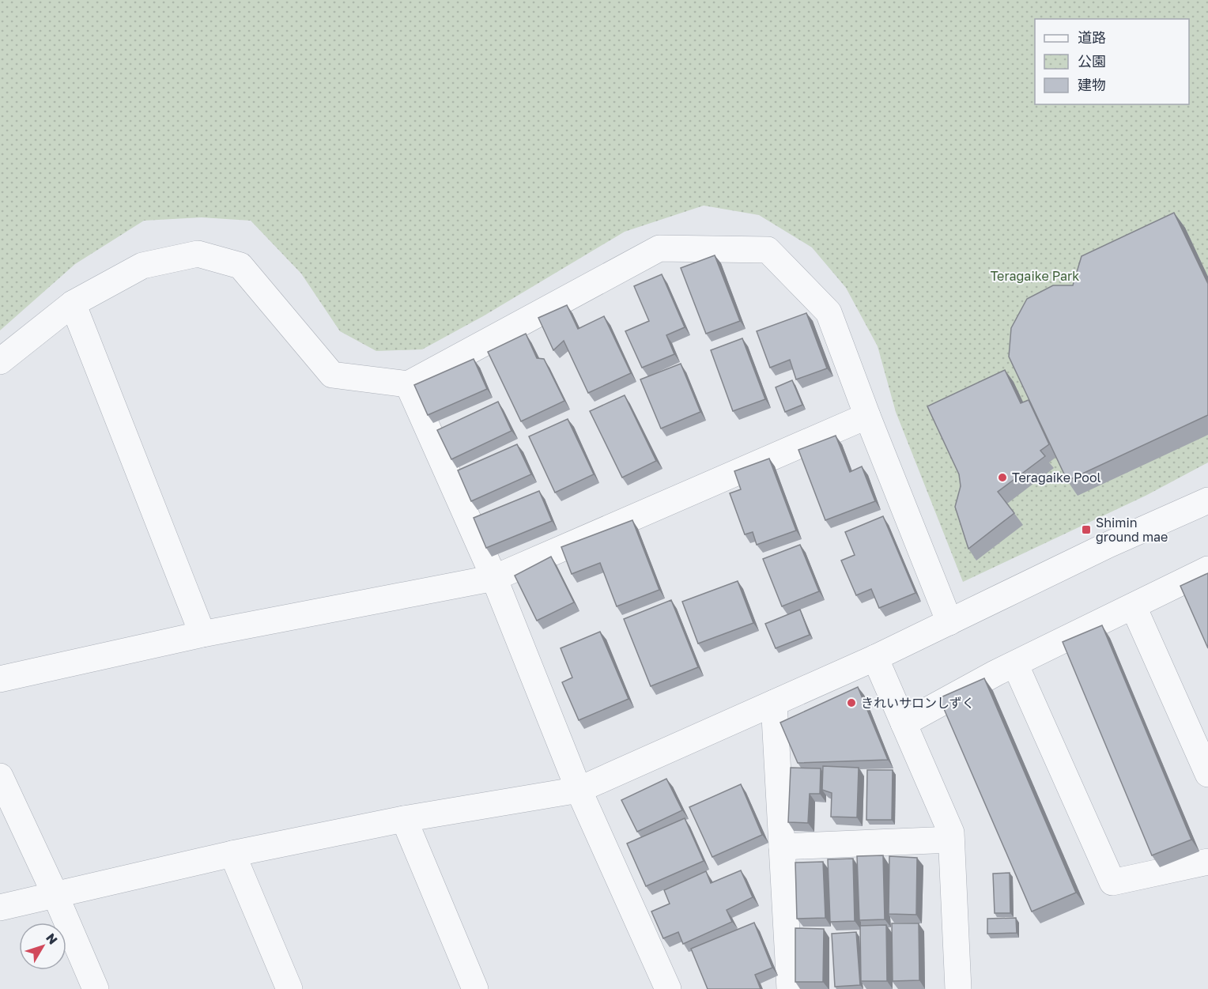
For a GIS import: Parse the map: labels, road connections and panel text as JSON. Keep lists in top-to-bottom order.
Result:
{
  "parks": ["Teragaike Park"],
  "places": {
    "other": ["Teragaike Pool", "きれいサロンしずく"],
    "transit": ["Shimin ground mae"]
  },
  "legend": ["道路", "公園", "建物"],
  "north": "top right"
}
